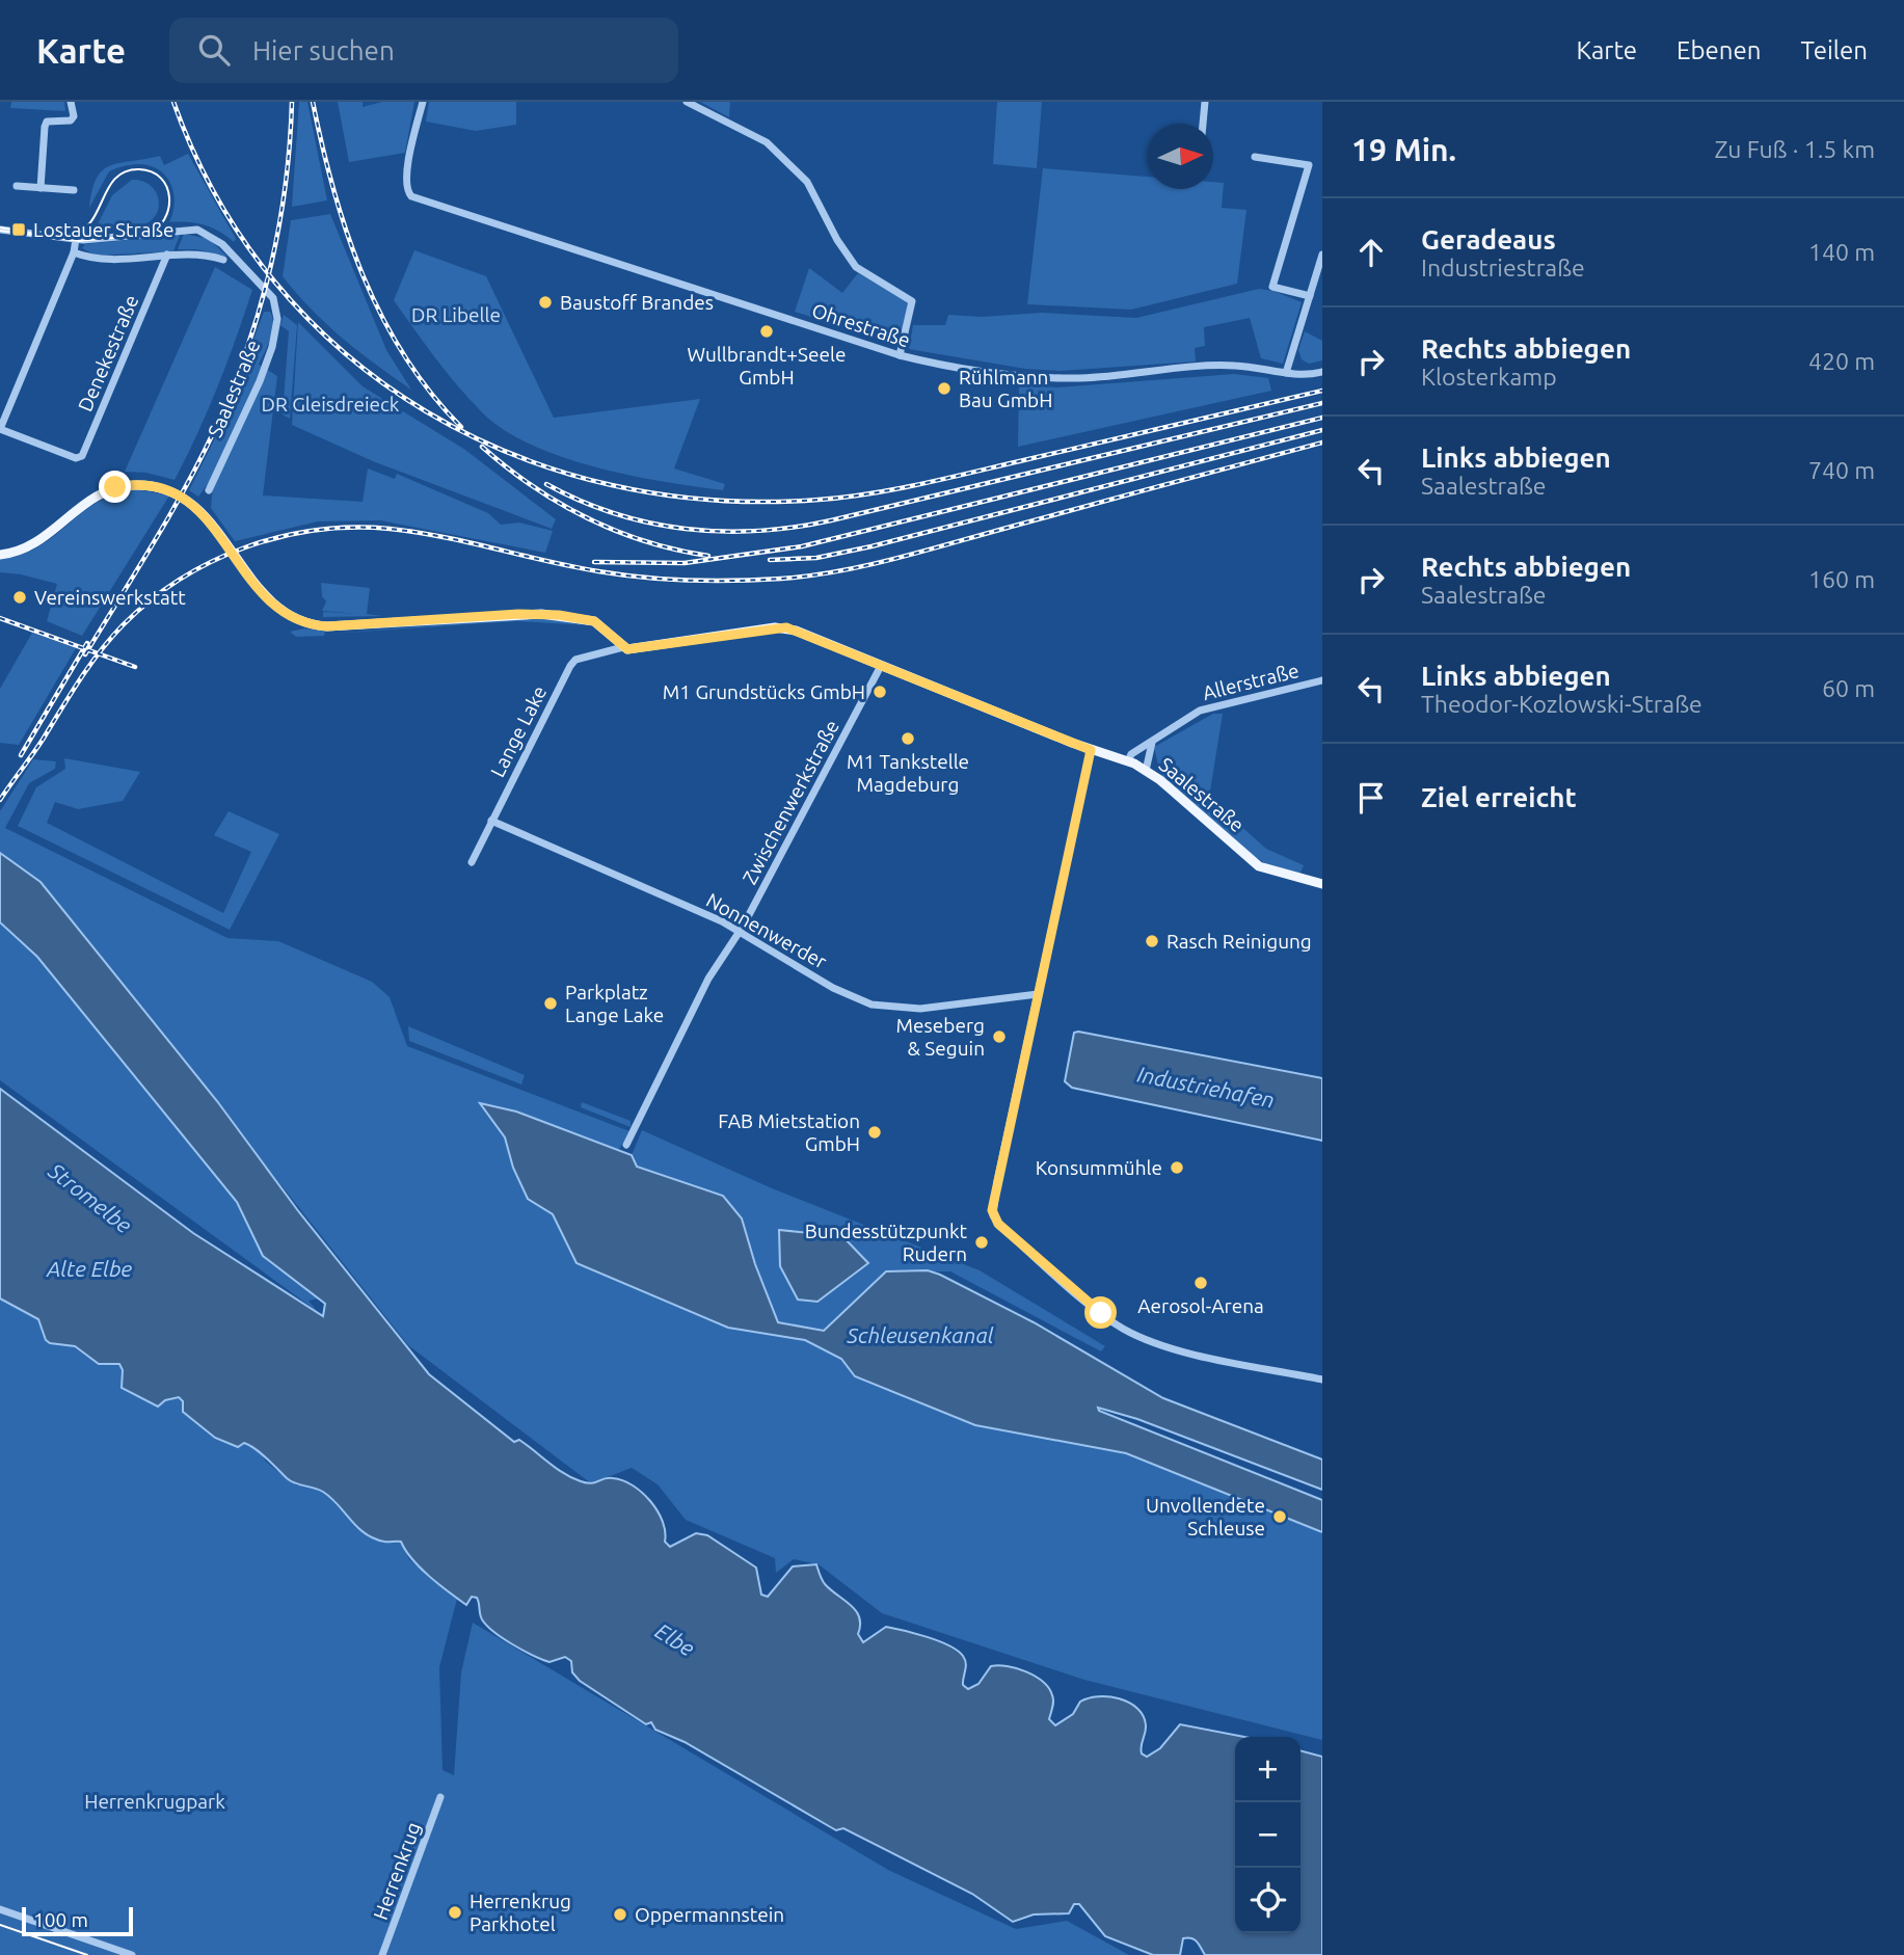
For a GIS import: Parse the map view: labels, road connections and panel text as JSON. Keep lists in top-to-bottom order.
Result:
{
  "streets": {
    "main road": ["Saalestraße"],
    "street": [
      "Ohrestraße",
      "Denekestraße",
      "Allerstraße",
      "Lange Lake",
      "Zwischenwerkstraße",
      "Nonnenwerder",
      "Herrenkrug"
    ]
  },
  "crossings": [
    ["Saalestraße", "Allerstraße"],
    ["Saalestraße", "Lange Lake"],
    ["Saalestraße", "Zwischenwerkstraße"],
    ["Lange Lake", "Nonnenwerder"],
    ["Zwischenwerkstraße", "Nonnenwerder"]
  ],
  "water": [
    "Industriehafen",
    "Stromelbe",
    "Alte Elbe",
    "Schleusenkanal",
    "Elbe"
  ],
  "parks": ["DR Libelle", "DR Gleisdreieck", "Herrenkrugpark"],
  "places": {
    "transit": ["Lostauer Straße"],
    "other": [
      "Baustoff Brandes",
      "Wullbrandt+Seele GmbH",
      "Rühlmann Bau GmbH",
      "Vereinswerkstatt",
      "M1 Grundstücks GmbH",
      "M1 Tankstelle Magdeburg",
      "Rasch Reinigung",
      "Parkplatz Lange Lake",
      "Meseberg & Seguin",
      "FAB Mietstation GmbH",
      "Konsummühle",
      "Bundesstützpunkt Rudern",
      "Aerosol-Arena",
      "Unvollendete Schleuse",
      "Herrenkrug Parkhotel",
      "Oppermannstein"
    ]
  },
  "scale_bar": "100 m",
  "north": "right",
  "page": {
    "header": "Karte",
    "search": "Hier suchen",
    "nav": ["Karte", "Ebenen", "Teilen"],
    "heading": ["19 Min.", "Zu Fuß · 1.5 km"],
    "list": [
      ["Geradeaus", "Industriestraße", "140 m"],
      ["Rechts abbiegen", "Klosterkamp", "420 m"],
      ["Links abbiegen", "Saalestraße", "740 m"],
      ["Rechts abbiegen", "Saalestraße", "160 m"],
      ["Links abbiegen", "Theodor-Kozlowski-Straße", "60 m"],
      "Ziel erreicht"
    ],
    "map_buttons": ["+", "−"],
    "scale": "100 m"
  }
}
